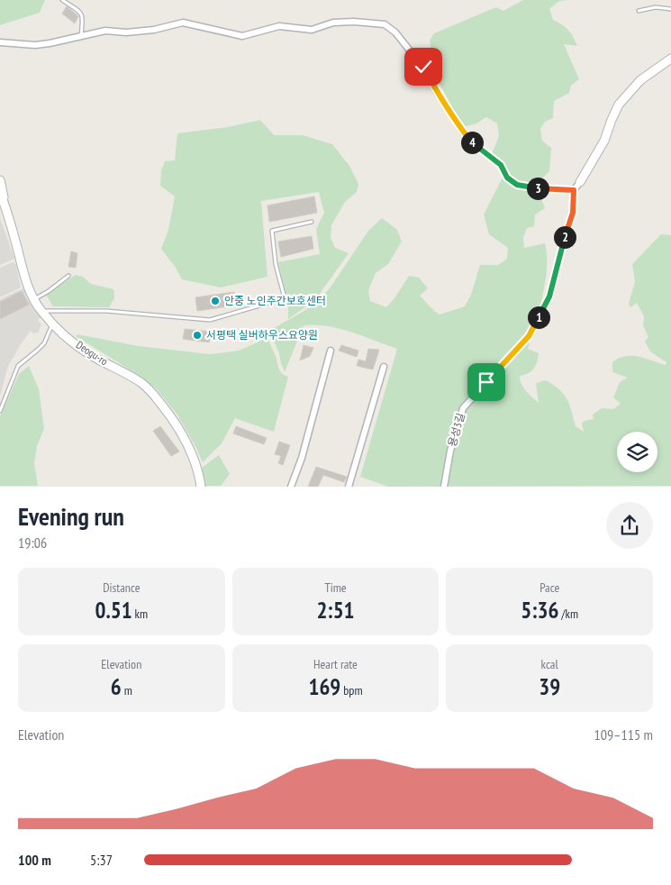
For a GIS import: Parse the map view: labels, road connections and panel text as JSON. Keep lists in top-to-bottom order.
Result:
{
  "streets": {
    "street": ["Deogu-ro", "용성3길"]
  },
  "places": ["안중 노인주간보호센터", "서평택 실버하우스요양원"],
  "page": {
    "pins": [
      "4",
      "3",
      "2",
      "1"
    ],
    "heading": ["Evening run", "19:06"],
    "stats": [
      ["Distance", "0.51 km"],
      ["Time", "2:51"],
      ["Pace", "5:36 /km"],
      ["Elevation", "6 m"],
      ["Heart rate", "169 bpm"],
      ["kcal", "39"]
    ],
    "chart": ["Elevation", "109–115 m"],
    "list": [
      {
        "name": "100 m",
        "note": "5:37"
      }
    ]
  }
}
